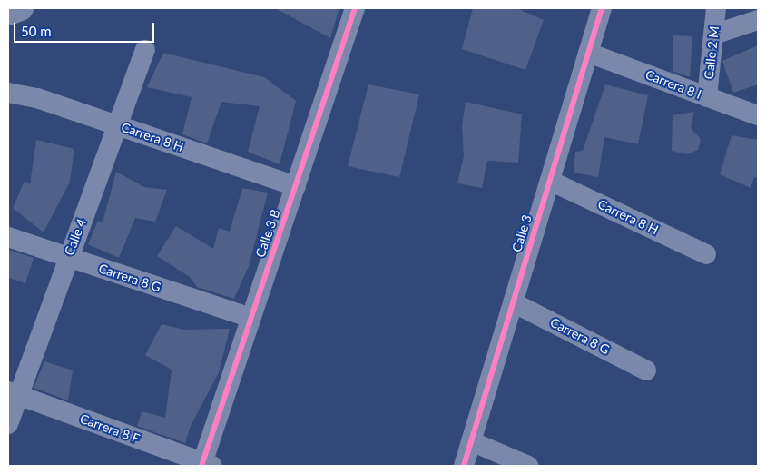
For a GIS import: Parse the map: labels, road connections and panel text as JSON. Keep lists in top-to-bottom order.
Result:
{
  "streets": {
    "street": [
      "Calle 2 M",
      "Carrera 8 I",
      "Carrera 8 H",
      "Calle 3 B",
      "Calle 3",
      "Calle 4",
      "Carrera 8 G",
      "Carrera 8 F"
    ]
  },
  "crossings": [
    ["Calle 2 M", "Carrera 8 I"],
    ["Carrera 8 I", "Calle 3"],
    ["Carrera 8 H", "Calle 3 B"],
    ["Carrera 8 H", "Calle 3"],
    ["Carrera 8 H", "Calle 4"],
    ["Calle 3 B", "Carrera 8 G"],
    ["Calle 3 B", "Carrera 8 F"],
    ["Calle 3", "Carrera 8 G"],
    ["Calle 4", "Carrera 8 G"],
    ["Calle 4", "Carrera 8 F"]
  ],
  "scale_bar": "50 m"
}
